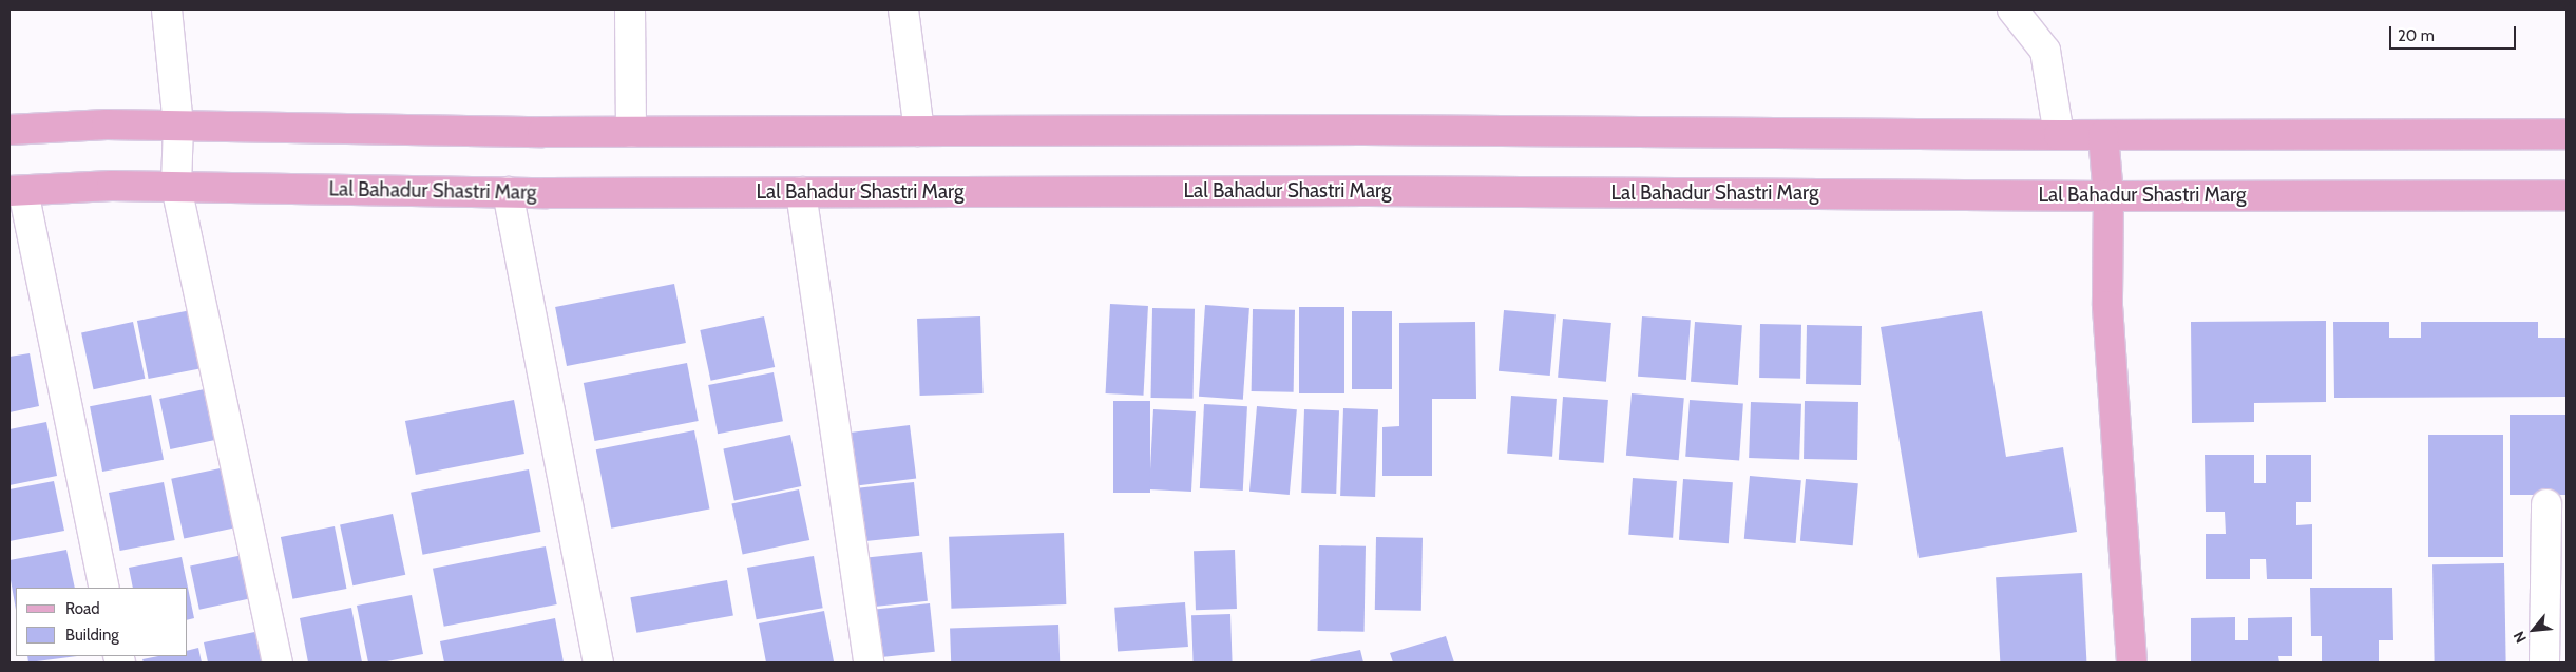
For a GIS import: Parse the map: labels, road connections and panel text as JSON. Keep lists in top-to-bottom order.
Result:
{
  "streets": {
    "main road": ["Lal Bahadur Shastri Marg"]
  },
  "legend": ["Road", "Building"],
  "scale_bar": "20 m",
  "north": "bottom left"
}
